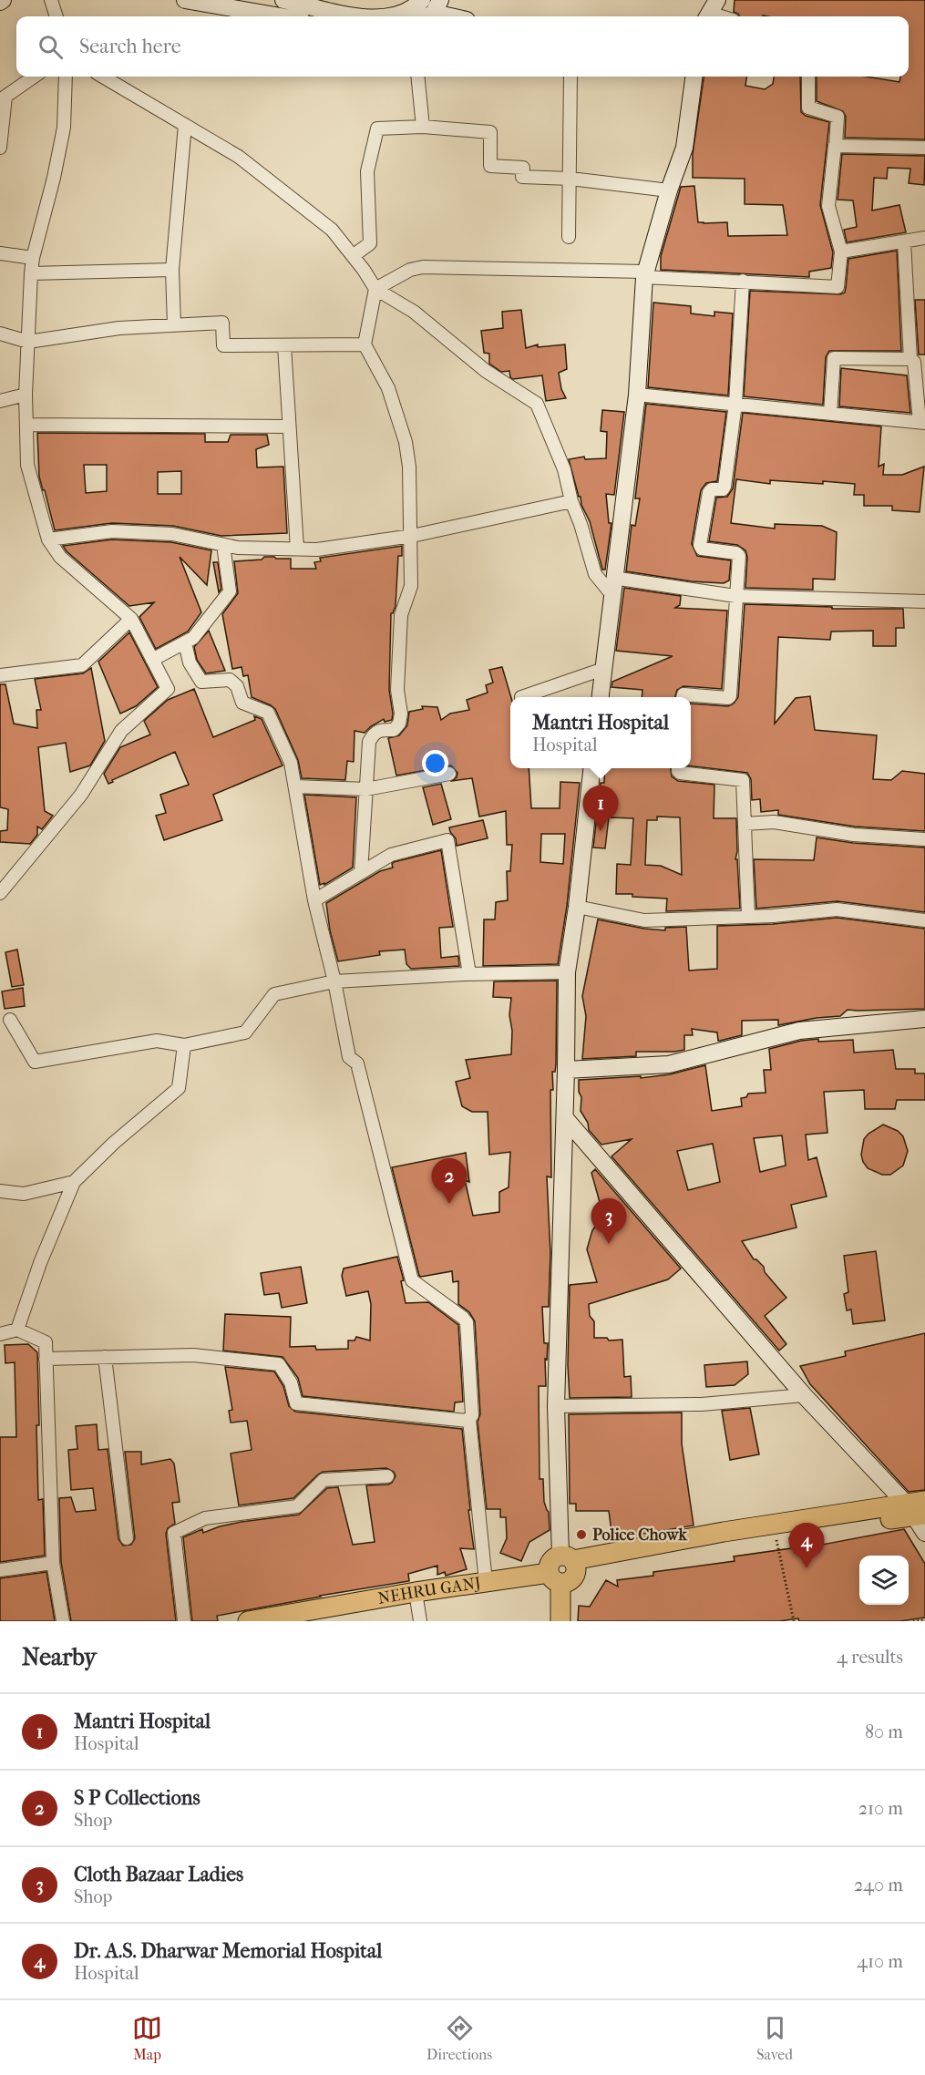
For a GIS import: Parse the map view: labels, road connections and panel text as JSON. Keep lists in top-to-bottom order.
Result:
{
  "streets": {
    "main road": ["NEHRU GANJ"]
  },
  "places": ["Police Chowk"],
  "page": {
    "search": "Search here",
    "popup": ["Mantri Hospital", "Hospital"],
    "pins": [
      "1",
      "2",
      "3",
      "4"
    ],
    "heading": ["Nearby", "4 results"],
    "list": [
      {
        "mark": "1",
        "name": "Mantri Hospital",
        "note": "Hospital",
        "value": "80 m"
      },
      {
        "mark": "2",
        "name": "S P Collections",
        "note": "Shop",
        "value": "210 m"
      },
      {
        "mark": "3",
        "name": "Cloth Bazaar Ladies",
        "note": "Shop",
        "value": "240 m"
      },
      {
        "mark": "4",
        "name": "Dr. A.S. Dharwar Memorial Hospital",
        "note": "Hospital",
        "value": "410 m"
      }
    ],
    "nav": ["Map", "Directions", "Saved"]
  }
}
